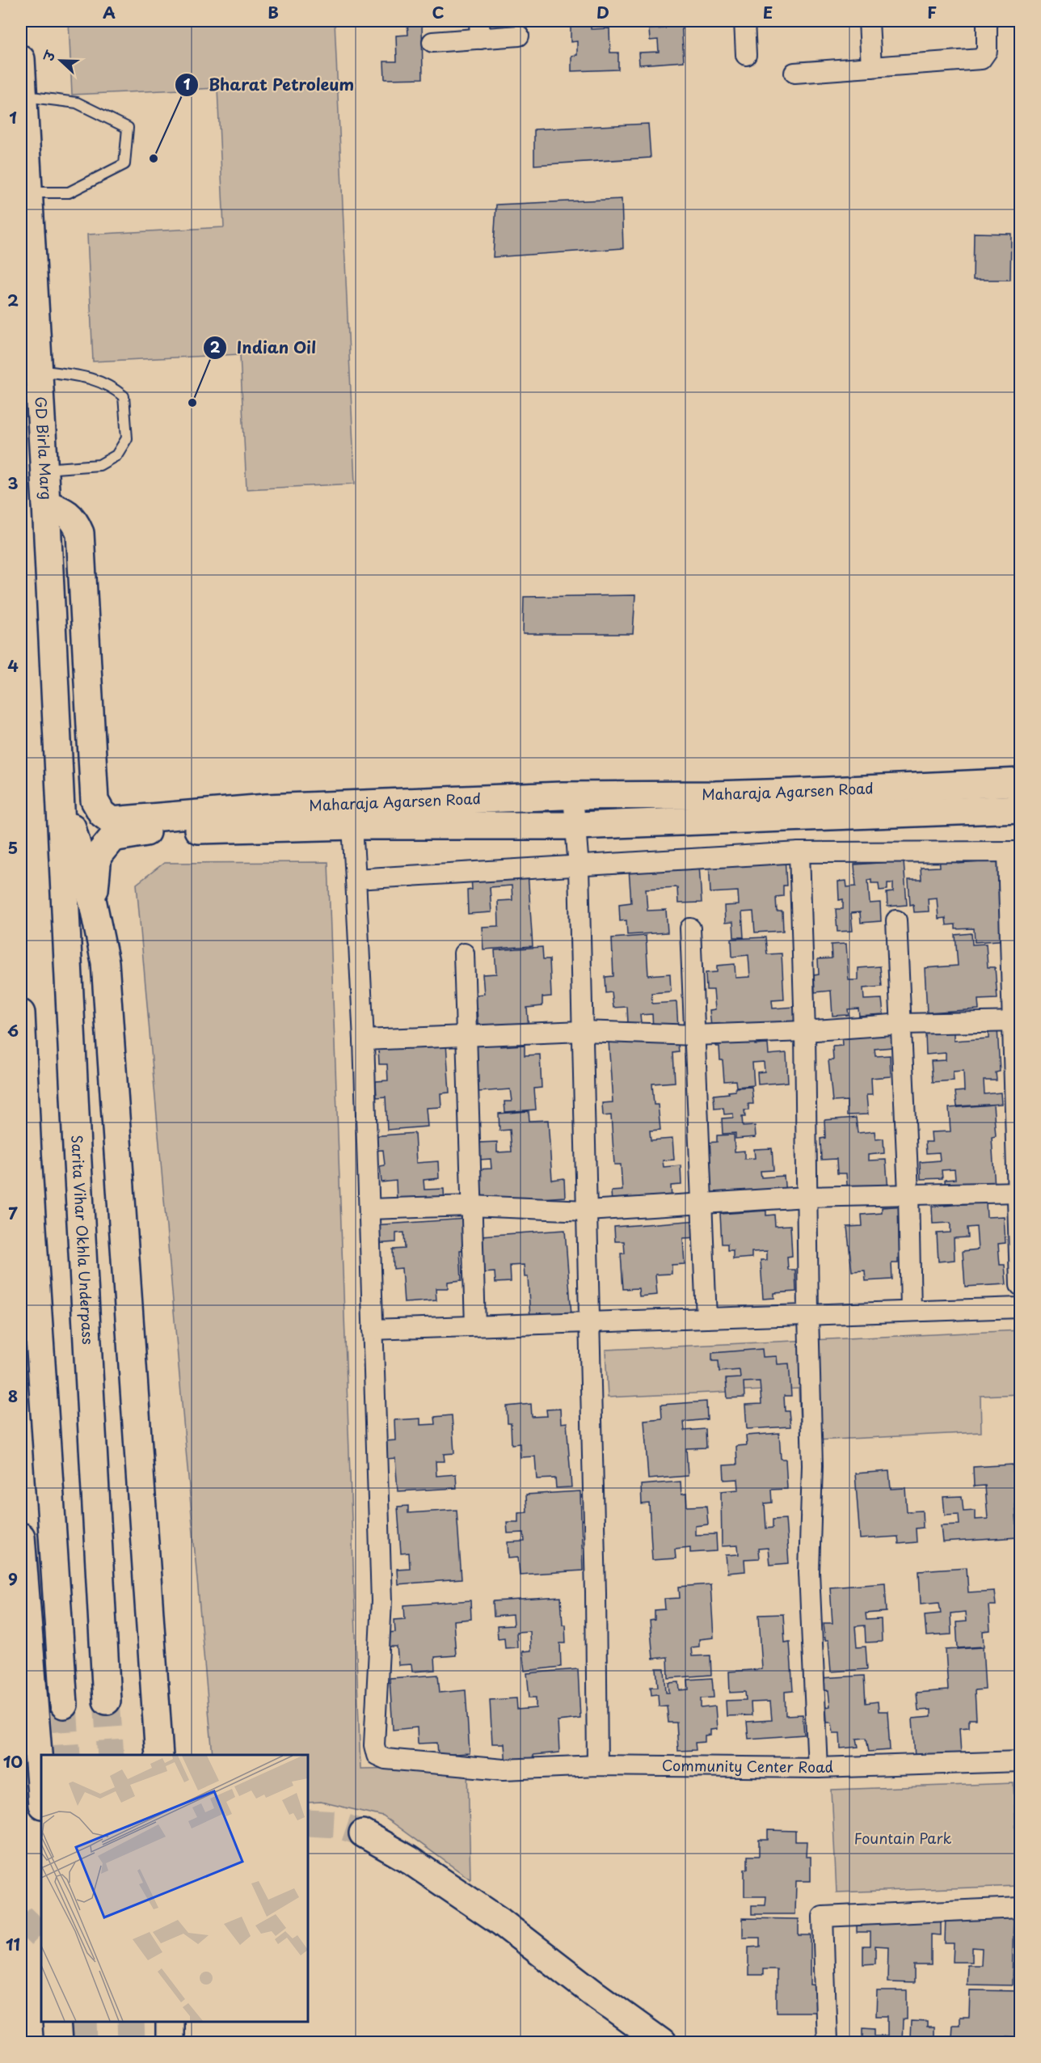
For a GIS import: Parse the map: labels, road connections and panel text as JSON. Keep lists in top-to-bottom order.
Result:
{
  "streets": {
    "main road": ["GD Birla Marg", "Maharaja Agarsen Road", "Sarita Vihar Okhla Underpass"],
    "street": ["Community Center Road"]
  },
  "crossings": [
    ["GD Birla Marg", "Maharaja Agarsen Road"],
    ["GD Birla Marg", "Sarita Vihar Okhla Underpass"]
  ],
  "parks": ["Fountain Park"],
  "places": ["Bharat Petroleum", "Indian Oil"],
  "north": "left",
  "grid": {
    "columns": [
      "A",
      "B",
      "C",
      "D",
      "E",
      "F"
    ],
    "rows": [
      "1",
      "2",
      "3",
      "4",
      "5",
      "6",
      "7",
      "8",
      "9",
      "10",
      "11"
    ]
  }
}
